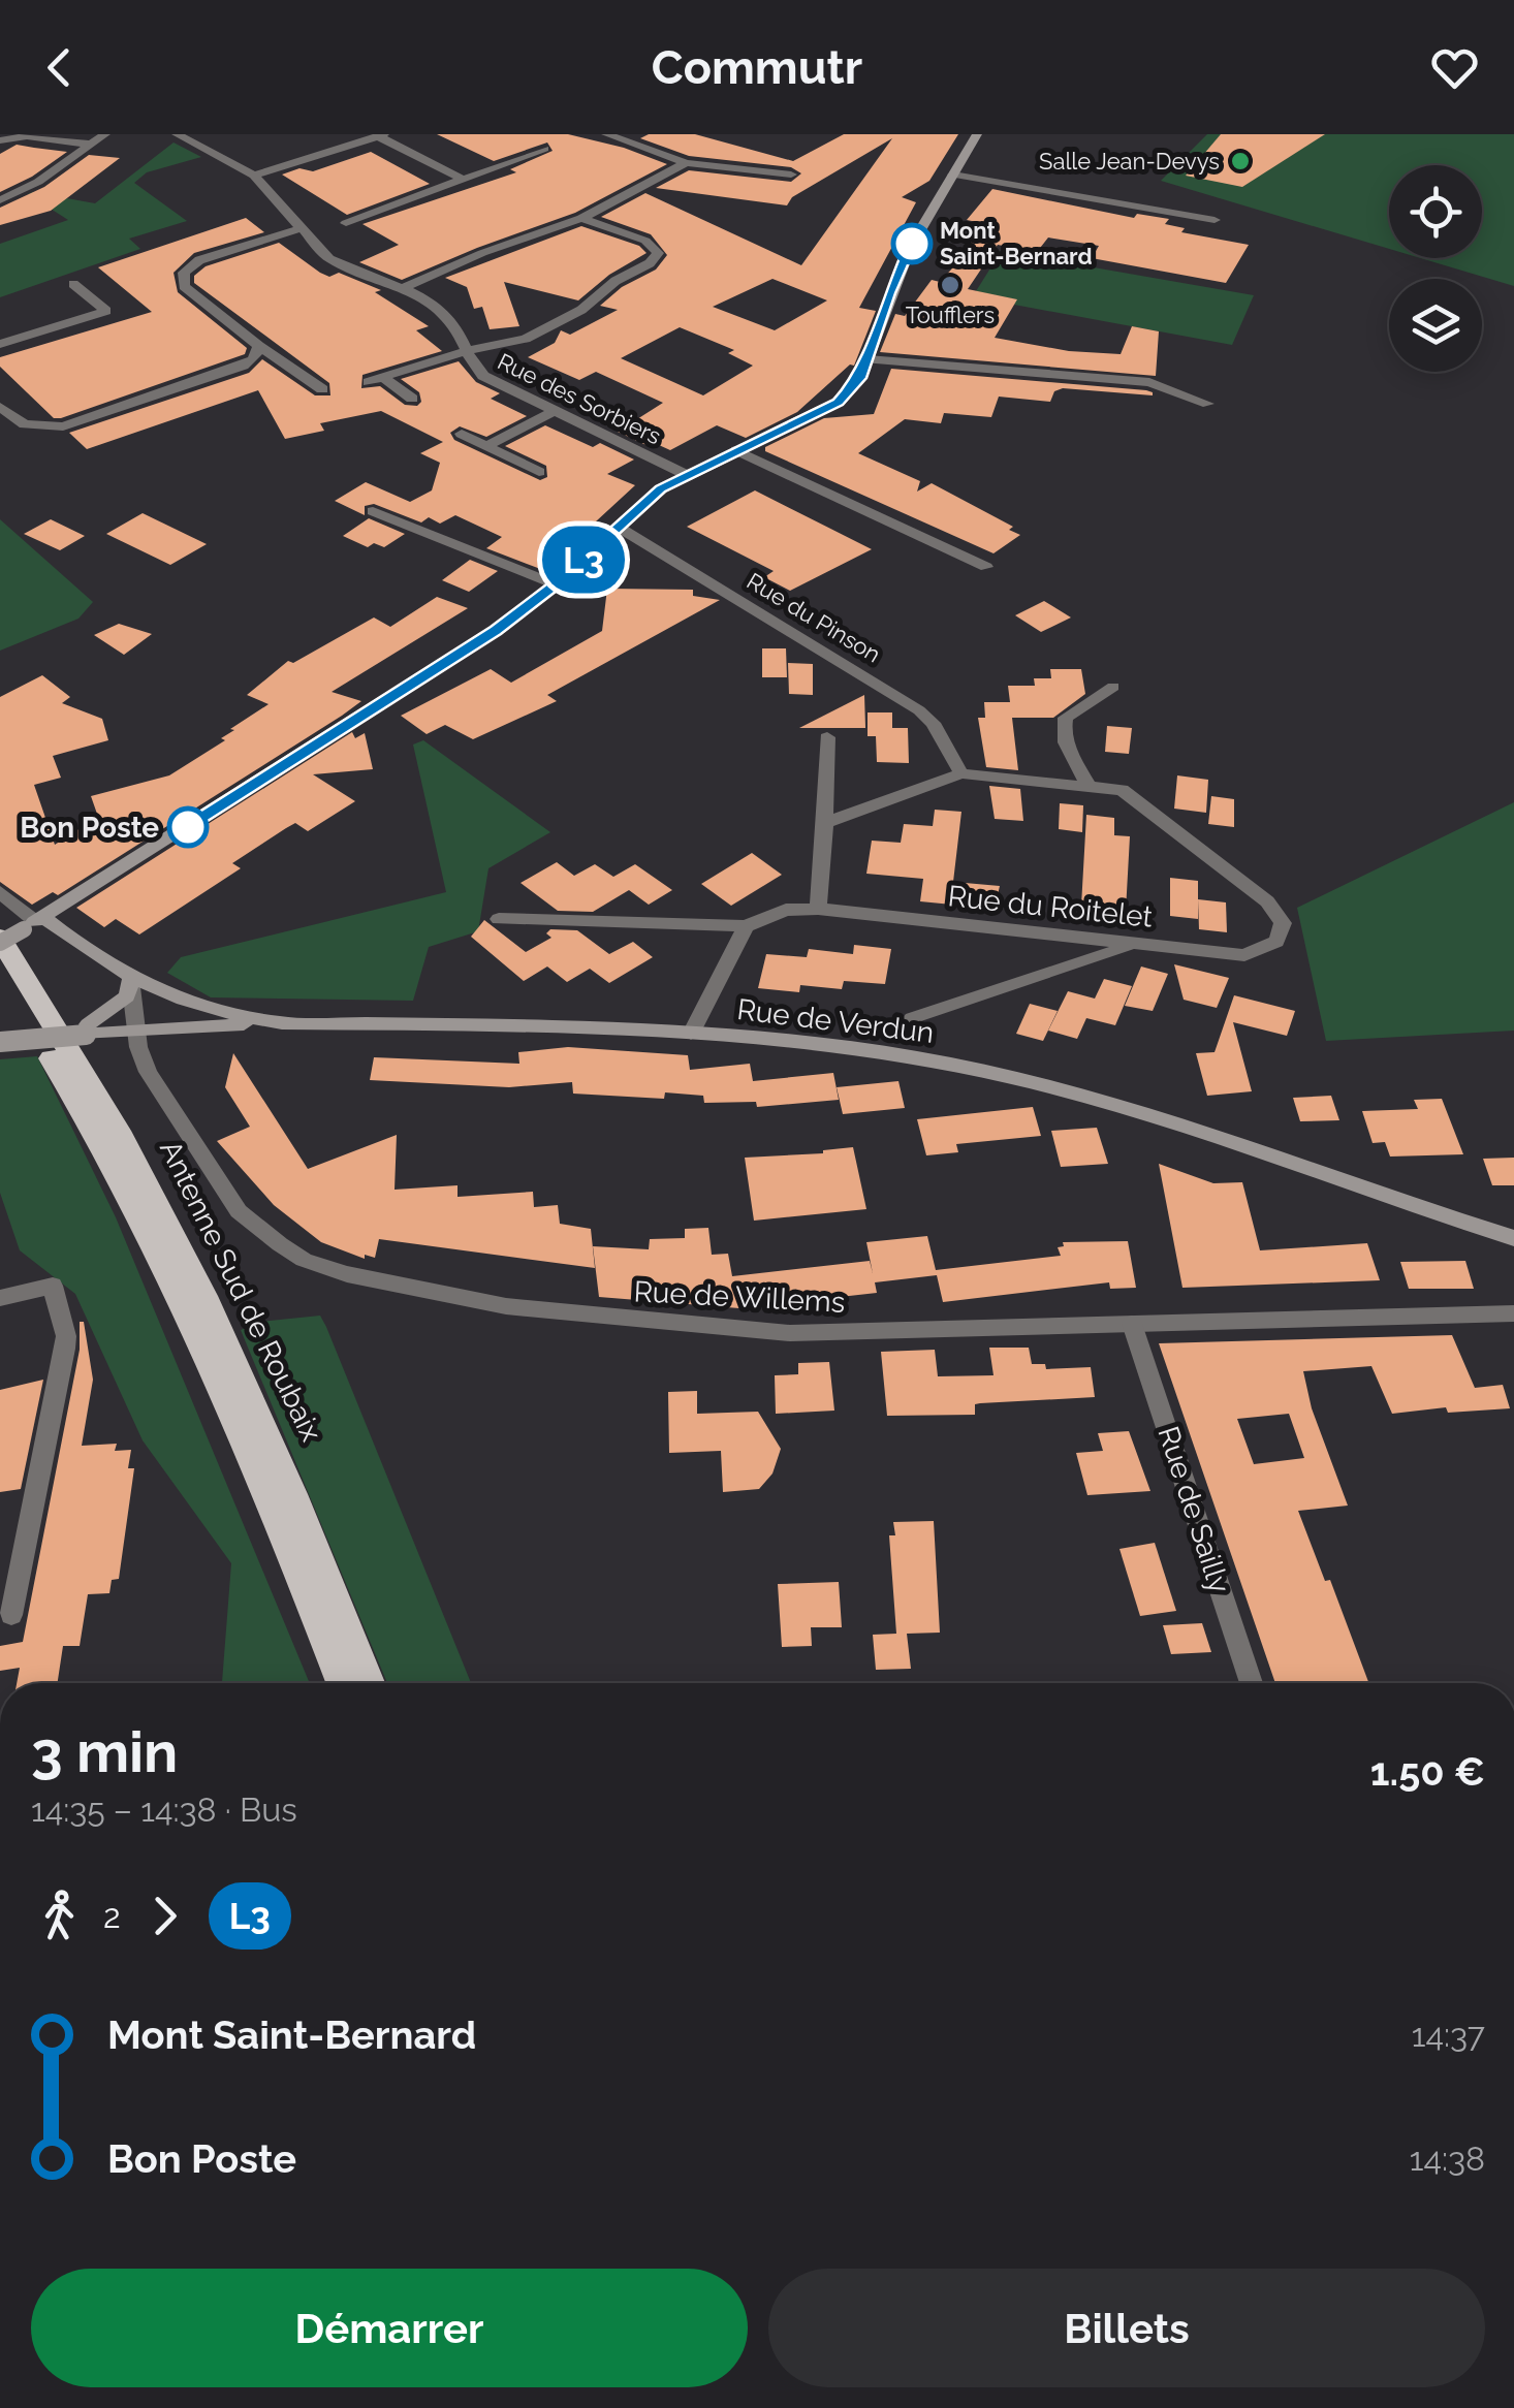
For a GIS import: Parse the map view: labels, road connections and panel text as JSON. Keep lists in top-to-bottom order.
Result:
{
  "streets": {
    "highway": ["Antenne Sud de Roubaix"],
    "main road": ["Rue de Verdun"],
    "street": [
      "Rue des Sorbiers",
      "Rue du Pinson",
      "Rue du Roitelet",
      "Rue de Willems",
      "Rue de Sailly"
    ]
  },
  "crossings": [
    ["Rue de Verdun", "Rue de Willems"],
    ["Rue de Willems", "Rue de Sailly"]
  ],
  "places": [
    "Salle Jean-Devys",
    "Mont Saint-Bernard",
    "Toufflers",
    "Bon Poste"
  ],
  "lines": ["bus line L3"],
  "page": {
    "header": "Commutr",
    "on_map": "L3",
    "heading": ["3 min", "14:35 – 14:38 · Bus", "1.50 €"],
    "legs": ["2", "L3"],
    "list": [
      {
        "name": "Mont Saint-Bernard",
        "value": "14:37"
      },
      {
        "name": "Bon Poste",
        "value": "14:38"
      }
    ],
    "buttons": ["Démarrer", "Billets"]
  }
}
